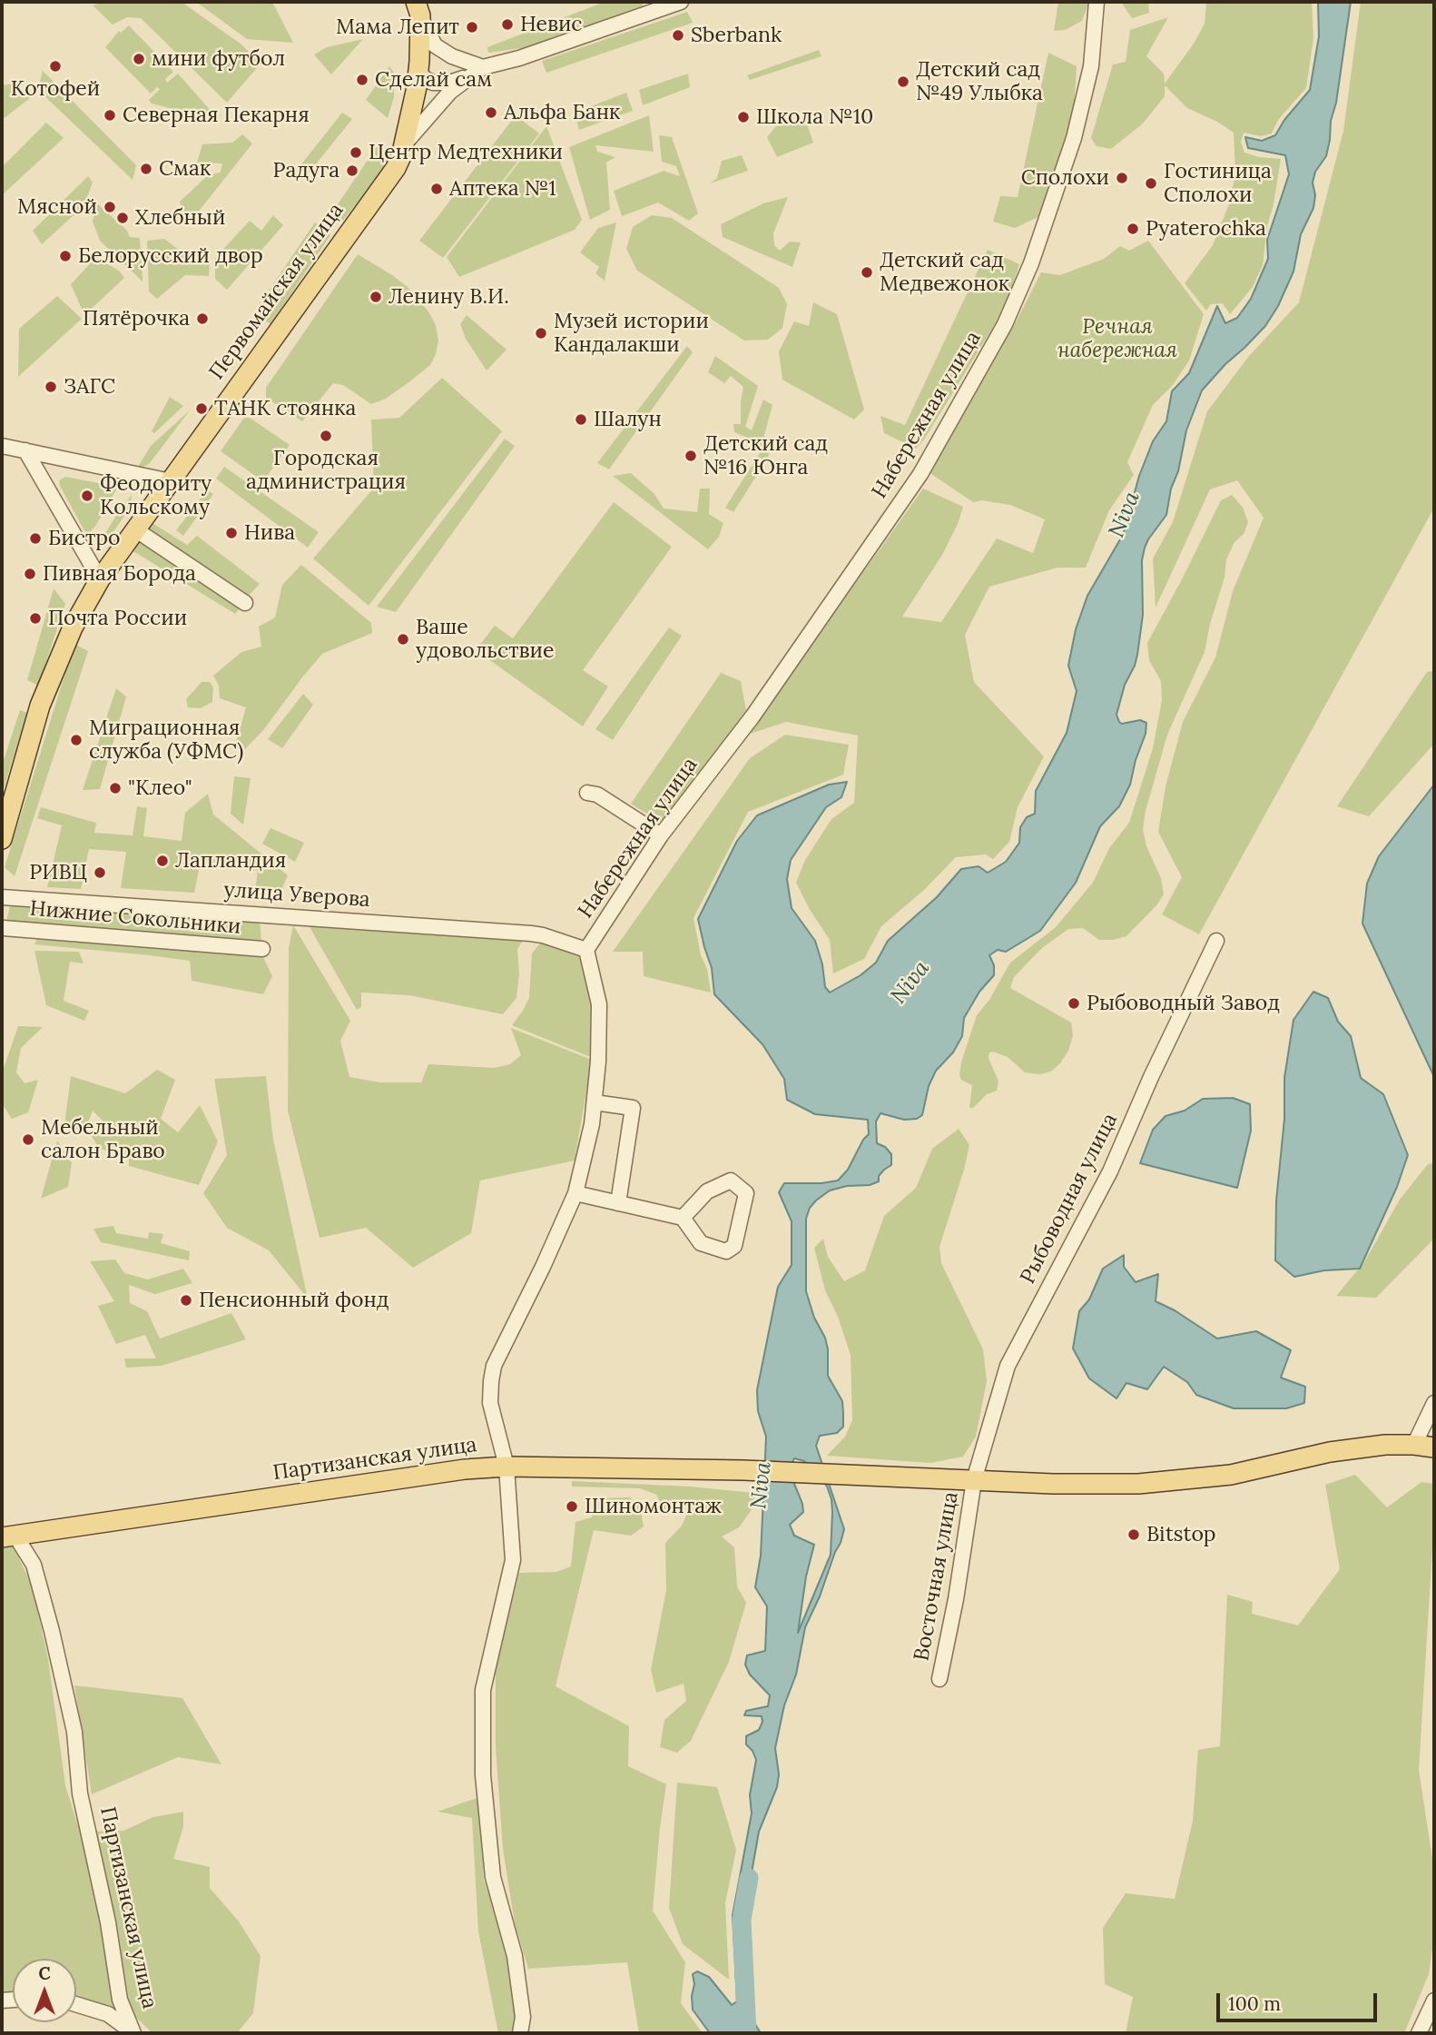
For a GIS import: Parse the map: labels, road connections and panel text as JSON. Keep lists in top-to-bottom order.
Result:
{
  "streets": {
    "main road": ["Первомайская улица", "Партизанская улица"],
    "street": [
      "Набережная улица",
      "улица Уверова",
      "Нижние Сокольники",
      "Рыбоводная улица",
      "Восточная улица"
    ]
  },
  "crossings": [
    ["Набережная улица", "улица Уверова"],
    ["Набережная улица", "Партизанская улица"],
    ["Рыбоводная улица", "Партизанская улица"],
    ["Рыбоводная улица", "Восточная улица"],
    ["Партизанская улица", "Восточная улица"]
  ],
  "water": ["Niva"],
  "parks": ["Речная набережная"],
  "places": [
    "Невис",
    "Мама Лепит",
    "Sberbank",
    "мини футбол",
    "Котофей",
    "Сделай сам",
    "Детский сад №49 Улыбка",
    "Альфа Банк",
    "Северная Пекарня",
    "Школа №10",
    "Центр Медтехники",
    "Смак",
    "Радуга",
    "Сполохи",
    "Гостиница Сполохи",
    "Аптека №1",
    "Мясной",
    "Хлебный",
    "Pyaterochka",
    "Белорусский двор",
    "Детский сад Медвежонок",
    "Ленину В.И.",
    "Пятёрочка",
    "Музей истории Кандалакши",
    "ЗАГС",
    "ТАНК стоянка",
    "Шалун",
    "Городская администрация",
    "Детский сад №16 Юнга",
    "Феодориту Кольскому",
    "Нива",
    "Бистро",
    "Пивная Борода",
    "Почта России",
    "Ваше удовольствие",
    "Миграционная служба (УФМС)",
    "\"Клео\"",
    "Лапландия",
    "РИВЦ",
    "Рыбоводный Завод",
    "Мебельный салон Браво",
    "Пенсионный фонд",
    "Шиномонтаж",
    "Bitstop"
  ],
  "scale_bar": "100 m",
  "north": "top"
}
